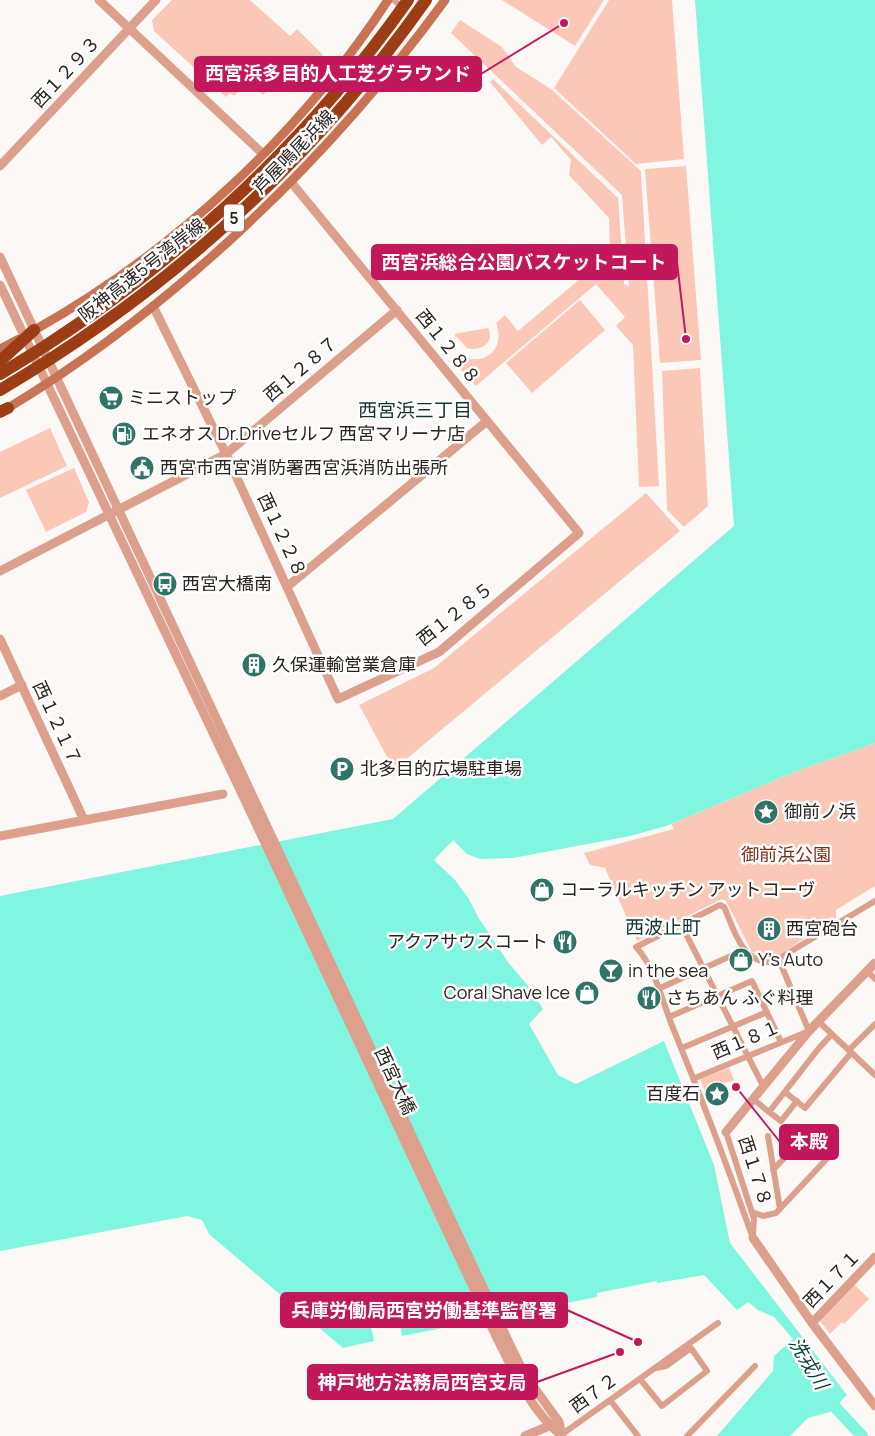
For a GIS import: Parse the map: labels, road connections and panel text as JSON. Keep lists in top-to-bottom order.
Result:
{
  "streets": {
    "highway": ["5", "阪神高速5号湾岸線"],
    "main road": ["芦屋鳴尾浜線"],
    "street": [
      "西１２９３",
      "西１２８８",
      "西１２８７",
      "西１２２８",
      "西１２８５",
      "西１２１７",
      "西１８１",
      "西宮大橋",
      "西１７８",
      "西１７１",
      "西７２"
    ]
  },
  "crossings": [
    ["芦屋鳴尾浜線", "西１２８８"],
    ["芦屋鳴尾浜線", "西１２２８"],
    ["西１２８８", "西１２８７"],
    ["西１２８８", "西１２８５"],
    ["西１２８７", "西１２２８"],
    ["西１２２８", "西１２８５"],
    ["西１８１", "西１７８"]
  ],
  "districts": ["西宮浜三丁目", "西波止町"],
  "water": ["洗戎川"],
  "parks": ["御前浜公園"],
  "places": {
    "other": [
      "西宮浜多目的人工芝グラウンド",
      "西宮浜総合公園バスケットコート",
      "本殿",
      "兵庫労働局西宮労働基準監督署",
      "神戸地方法務局西宮支局"
    ],
    "supermarket": ["ミニストップ"],
    "fuel station": ["エネオス Dr.Driveセルフ 西宮マリーナ店"],
    "public building": ["西宮市西宮消防署西宮浜消防出張所"],
    "bus stop": ["西宮大橋南"],
    "building": ["久保運輸営業倉庫", "西宮砲台"],
    "parking": ["北多目的広場駐車場"],
    "place": ["御前ノ浜", "百度石"],
    "shop": ["コーラルキッチン アットコーヴ", "Y's Auto", "Coral Shave Ice"],
    "restaurant": ["アクアサウスコート", "さちあん ふぐ料理"],
    "bar": ["in the sea"]
  }
}
